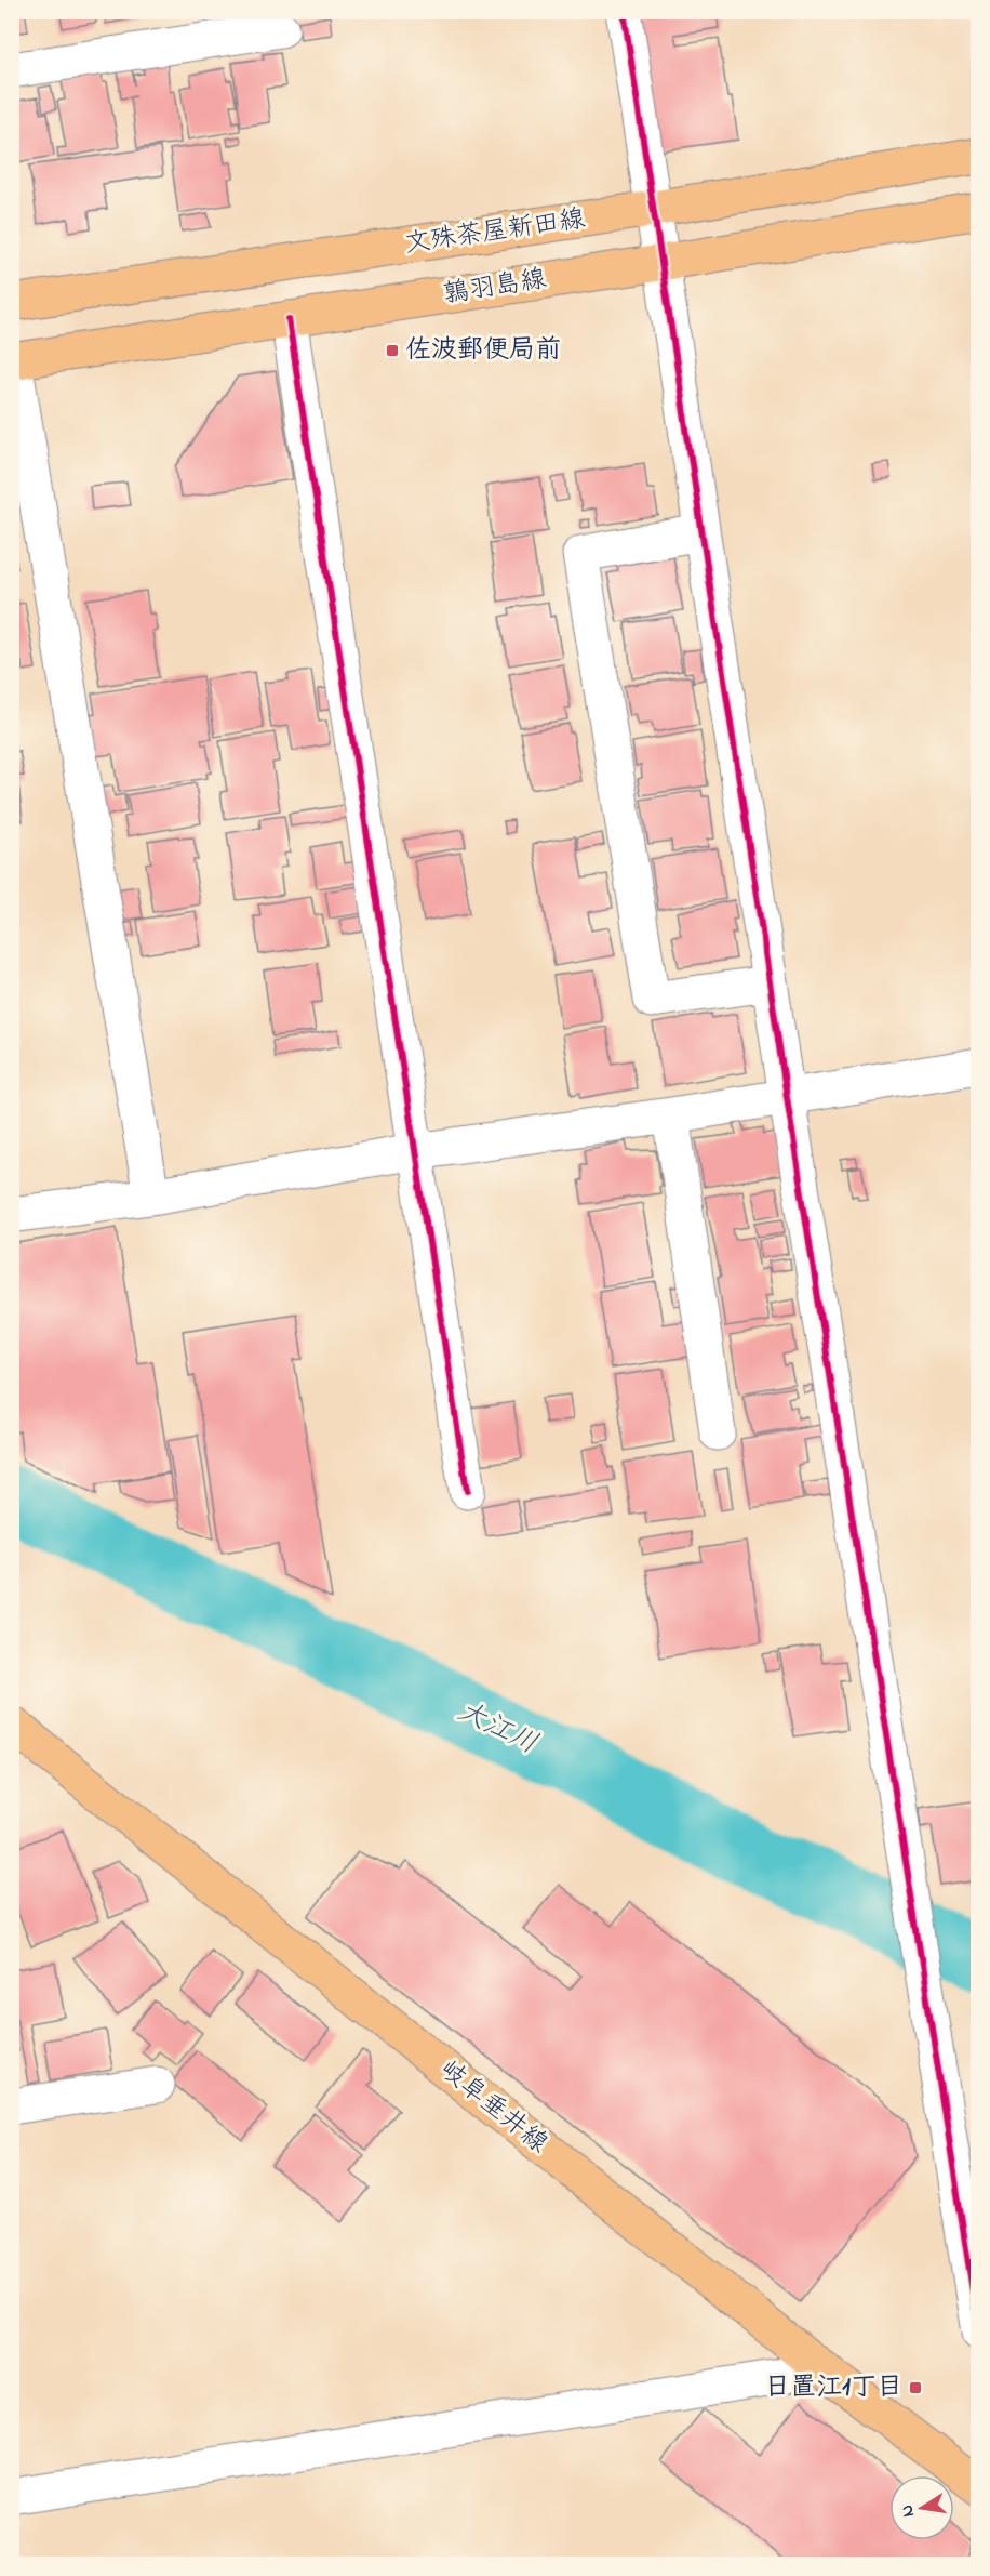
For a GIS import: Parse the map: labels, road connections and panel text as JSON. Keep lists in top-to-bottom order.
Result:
{
  "streets": {
    "main road": ["文殊茶屋新田線", "鶉羽島線", "岐阜垂井線"]
  },
  "water": ["大江川"],
  "places": {
    "transit": ["佐波郵便局前", "日置江1丁目"]
  },
  "north": "left"
}
